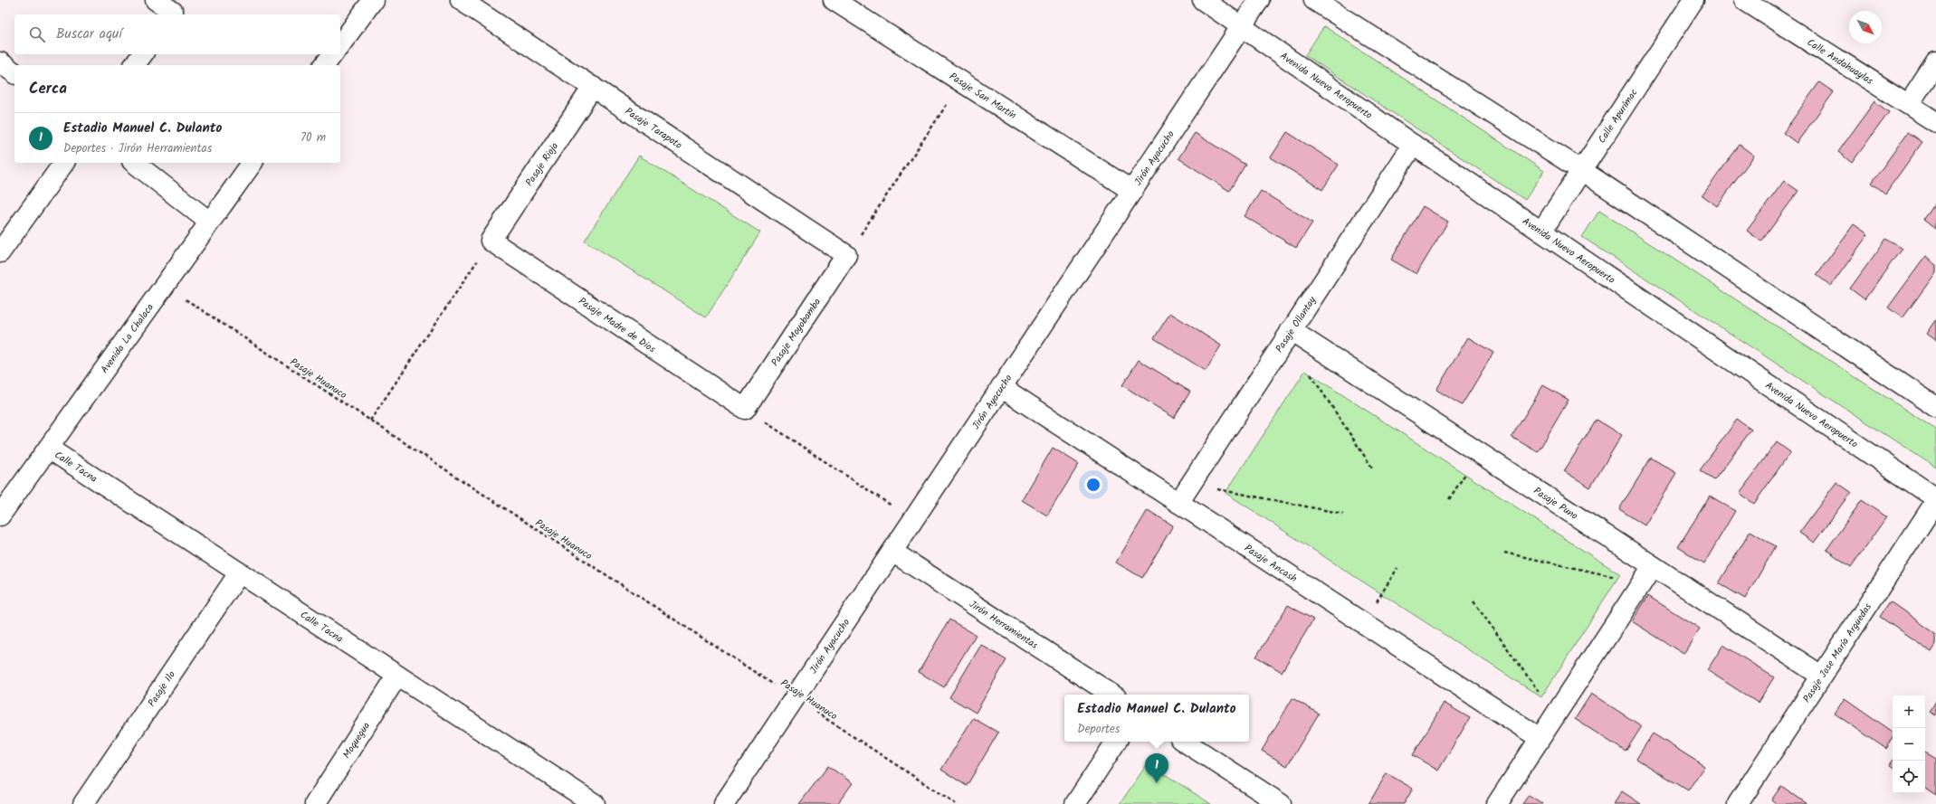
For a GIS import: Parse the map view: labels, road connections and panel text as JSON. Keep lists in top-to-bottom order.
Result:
{
  "streets": {
    "street": [
      "Calle Andahuaylas",
      "Avenida Nuevo Aeropuerto",
      "Pasaje San Martín",
      "Calle Apurímac",
      "Pasaje Tarapoto",
      "Jirón Ayacucho",
      "Pasaje Rioja",
      "Pasaje Ollantay",
      "Pasaje Madre de Dios",
      "Pasaje Moyobamba",
      "Avenida La Chalaca",
      "Calle Tacna",
      "Pasaje Puno",
      "Pasaje Ancash",
      "Jirón Herramientas",
      "Pasaje Jose María Arguedas",
      "Pasaje Ilo",
      "Moquegua"
    ],
    "path": ["Pasaje Huanuco"]
  },
  "crossings": [
    ["Avenida Nuevo Aeropuerto", "Calle Apurímac"],
    ["Avenida Nuevo Aeropuerto", "Jirón Ayacucho"],
    ["Avenida Nuevo Aeropuerto", "Pasaje Ollantay"],
    ["Pasaje San Martín", "Jirón Ayacucho"],
    ["Pasaje Tarapoto", "Pasaje Rioja"],
    ["Pasaje Tarapoto", "Pasaje Moyobamba"],
    ["Jirón Ayacucho", "Pasaje Huanuco"],
    ["Jirón Ayacucho", "Pasaje Ancash"],
    ["Jirón Ayacucho", "Jirón Herramientas"],
    ["Pasaje Rioja", "Pasaje Madre de Dios"],
    ["Pasaje Ollantay", "Pasaje Puno"],
    ["Pasaje Ollantay", "Pasaje Ancash"],
    ["Pasaje Madre de Dios", "Pasaje Moyobamba"],
    ["Avenida La Chalaca", "Pasaje Huanuco"],
    ["Avenida La Chalaca", "Calle Tacna"],
    ["Calle Tacna", "Pasaje Ilo"],
    ["Calle Tacna", "Moquegua"],
    ["Pasaje Puno", "Pasaje Jose María Arguedas"]
  ],
  "north": "bottom right",
  "page": {
    "search": "Buscar aquí",
    "heading": "Cerca",
    "list": [
      {
        "mark": "1",
        "name": "Estadio Manuel C. Dulanto",
        "note": "Deportes · Jirón Herramientas",
        "value": "70 m"
      }
    ],
    "popup": ["Estadio Manuel C. Dulanto", "Deportes"],
    "map_buttons": ["+", "−"],
    "pins": "1"
  }
}
